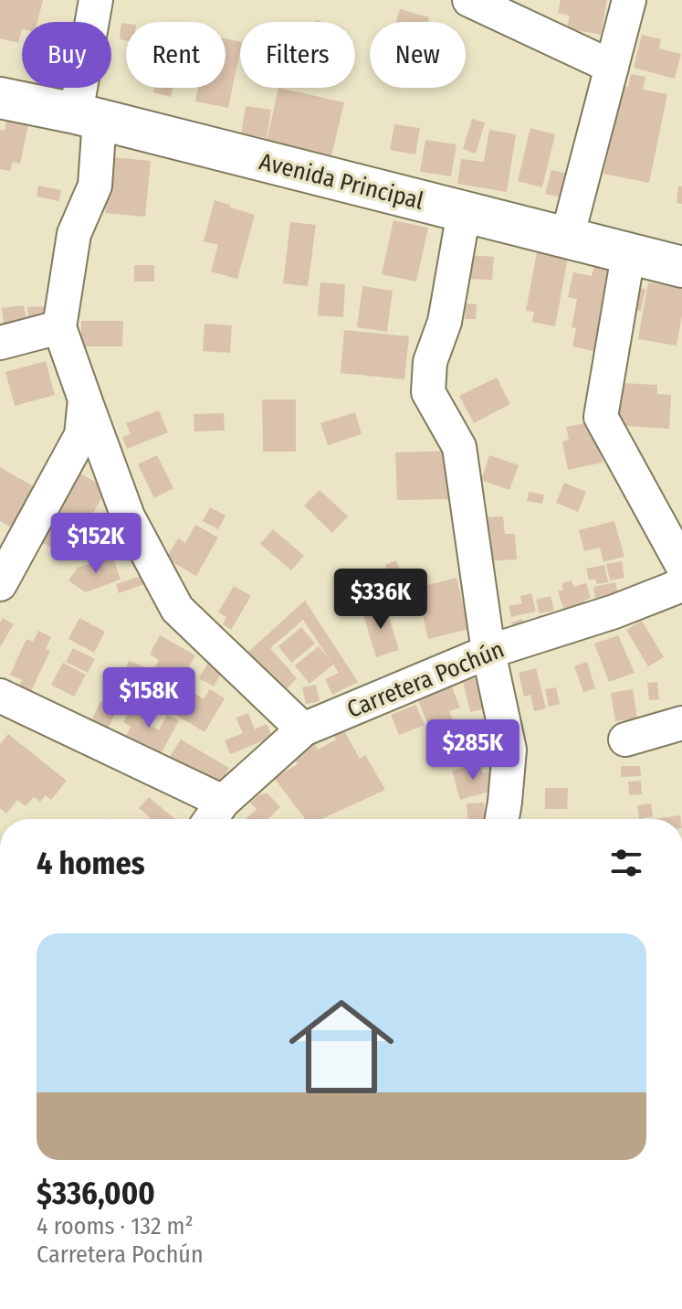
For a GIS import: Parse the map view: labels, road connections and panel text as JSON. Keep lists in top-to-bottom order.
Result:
{
  "streets": {
    "main road": ["Avenida Principal"],
    "street": ["Carretera Pochún"]
  },
  "page": {
    "chip": [
      "Buy",
      "Rent",
      "Filters",
      "New"
    ],
    "price": [
      "$152K",
      "$336K",
      "$158K",
      "$285K"
    ],
    "heading": "4 homes",
    "list": [
      {
        "name": "$336,000",
        "note": "4 rooms · 132 m² · Carretera Pochún"
      }
    ]
  }
}
